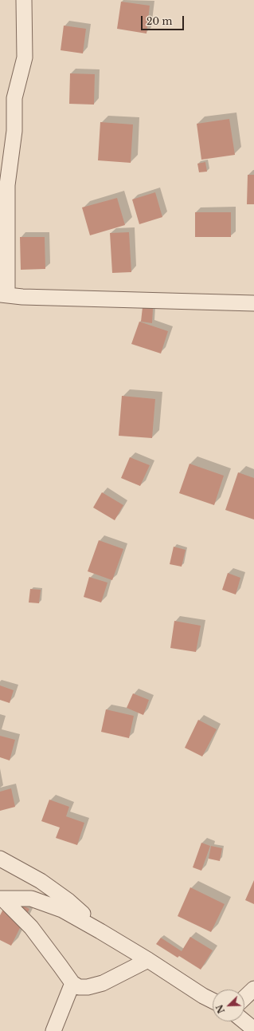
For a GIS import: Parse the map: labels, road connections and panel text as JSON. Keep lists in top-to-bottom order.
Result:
{
  "scale_bar": "20 m",
  "north": "bottom left"
}
